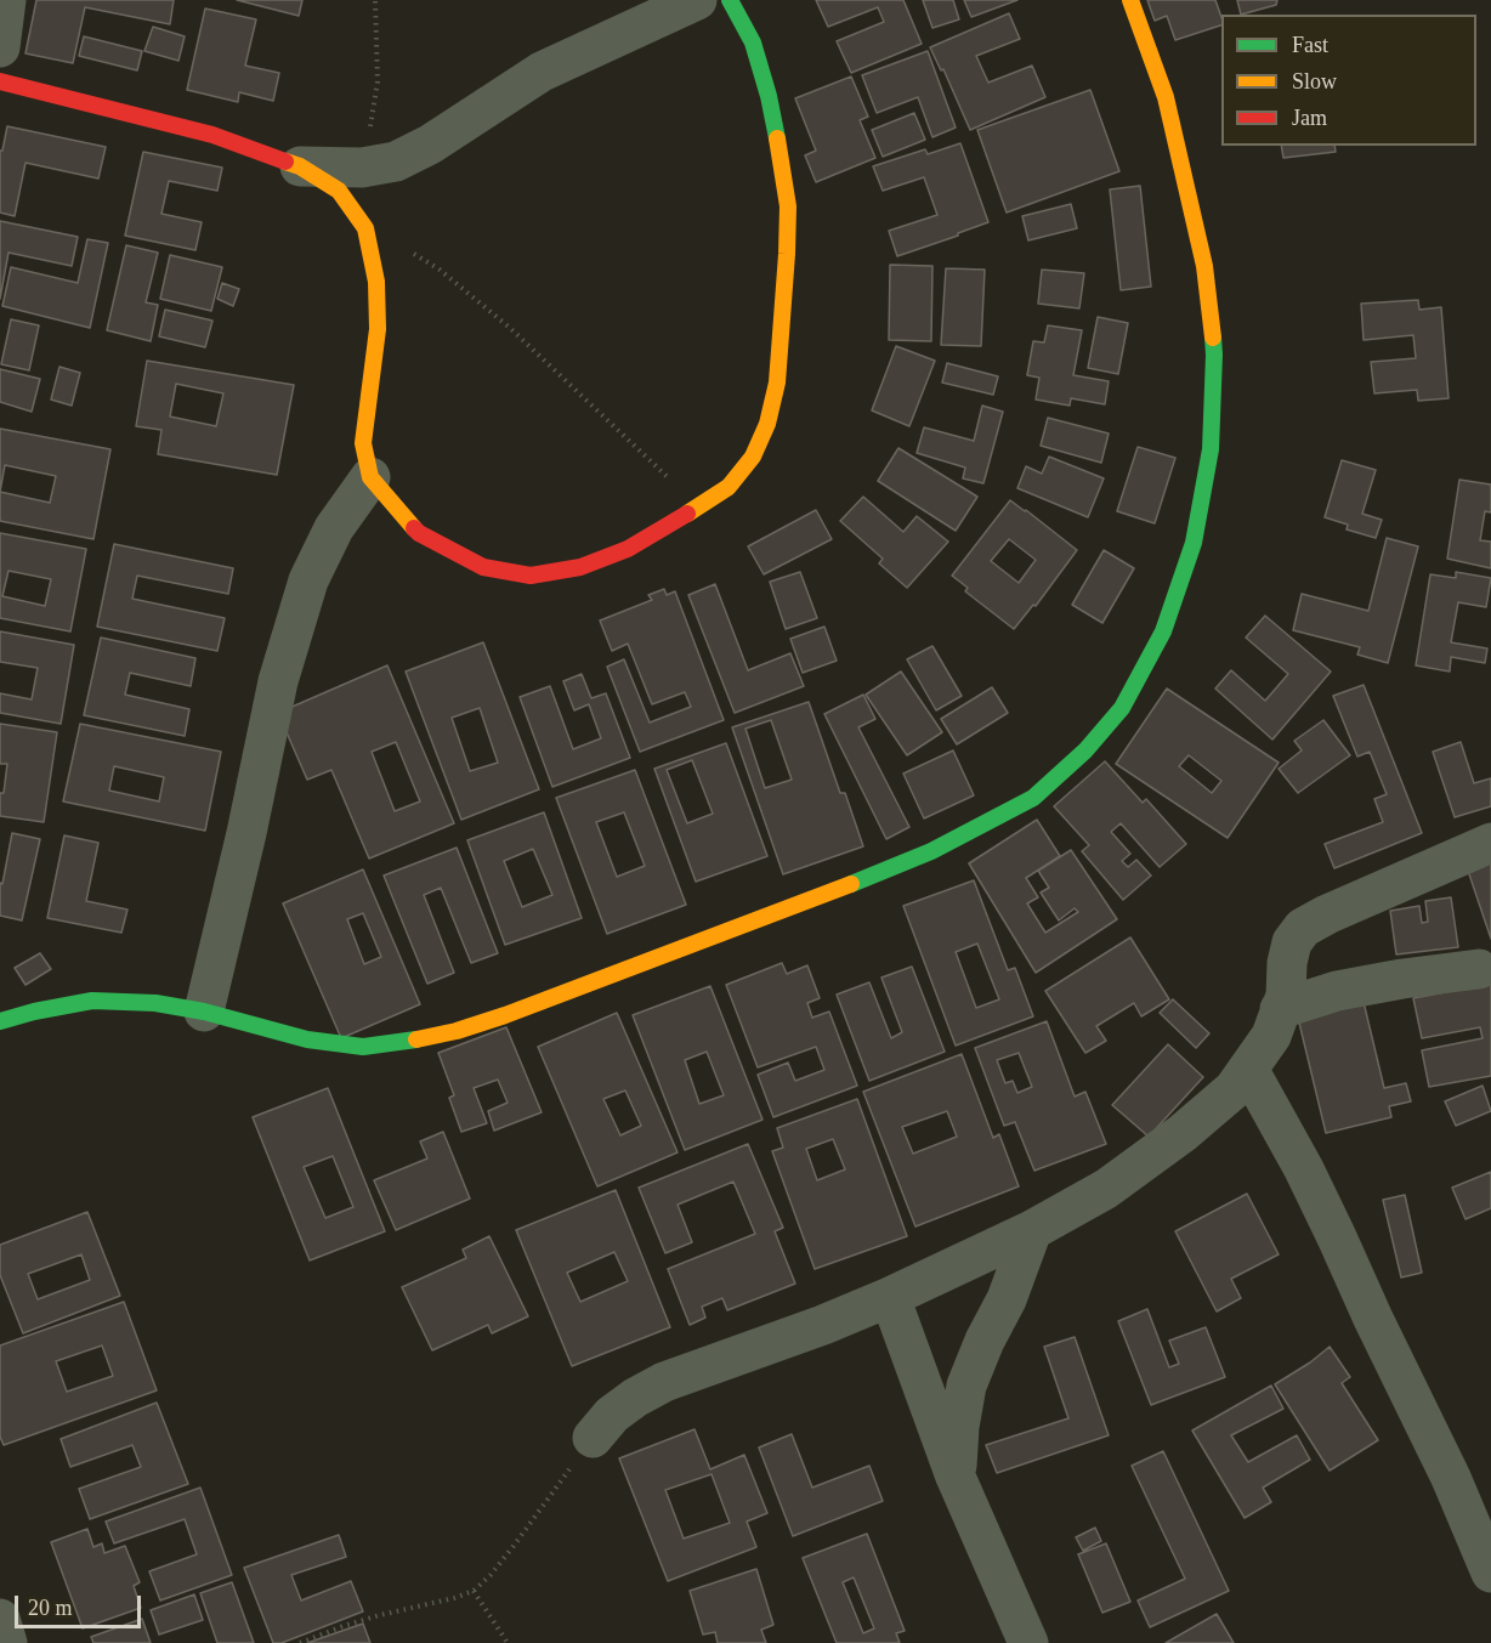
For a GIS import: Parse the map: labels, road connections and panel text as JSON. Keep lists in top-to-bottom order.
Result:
{
  "legend": ["Fast", "Slow", "Jam"],
  "scale_bar": "20 m"
}
